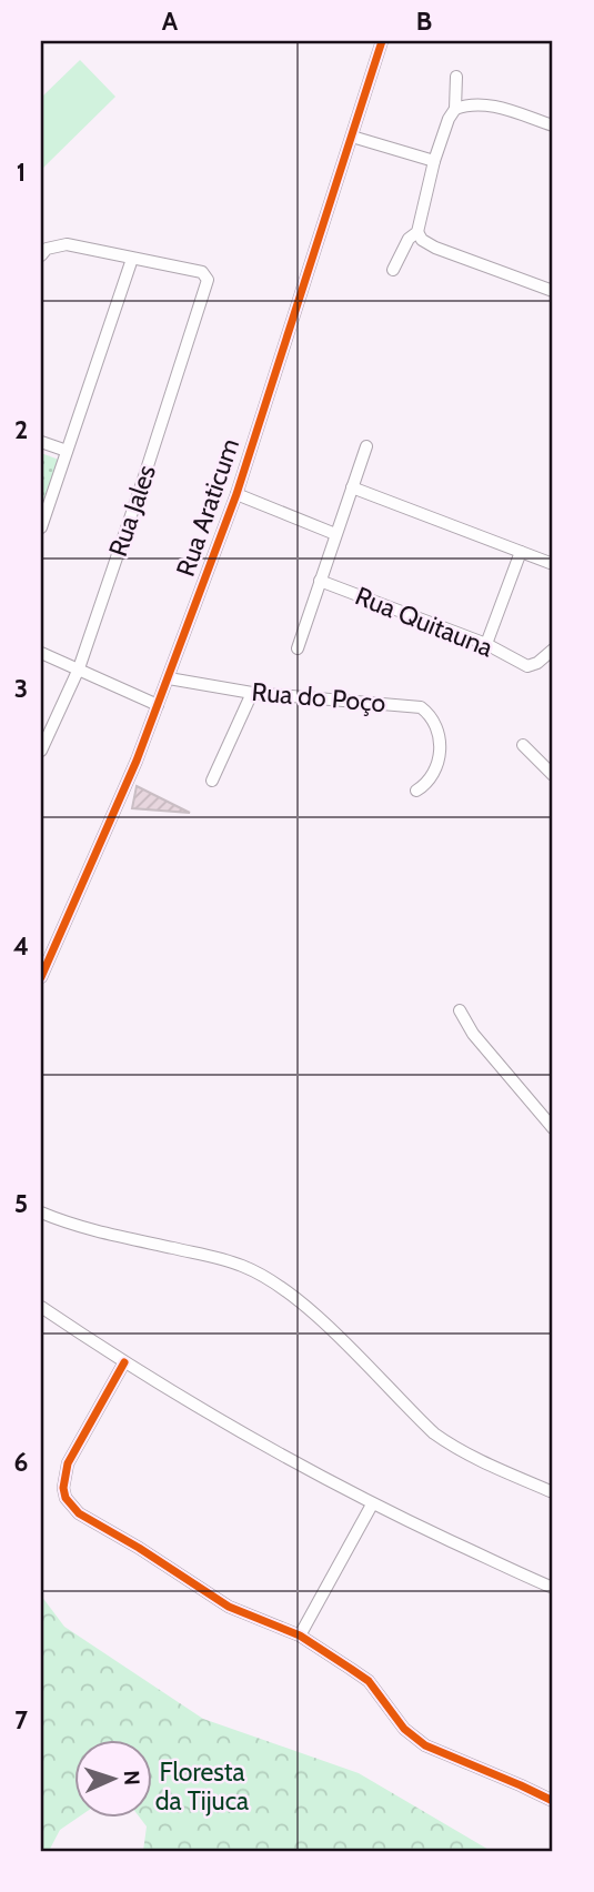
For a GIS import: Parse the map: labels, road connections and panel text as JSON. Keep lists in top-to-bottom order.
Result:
{
  "streets": {
    "street": [
      "Rua Araticum",
      "Rua Jales",
      "Rua Quitauna",
      "Rua do Poço"
    ]
  },
  "crossings": [
    ["Rua Araticum", "Rua do Poço"]
  ],
  "parks": ["Floresta da Tijuca"],
  "north": "right",
  "grid": {
    "columns": ["A", "B"],
    "rows": [
      "1",
      "2",
      "3",
      "4",
      "5",
      "6",
      "7"
    ]
  }
}
